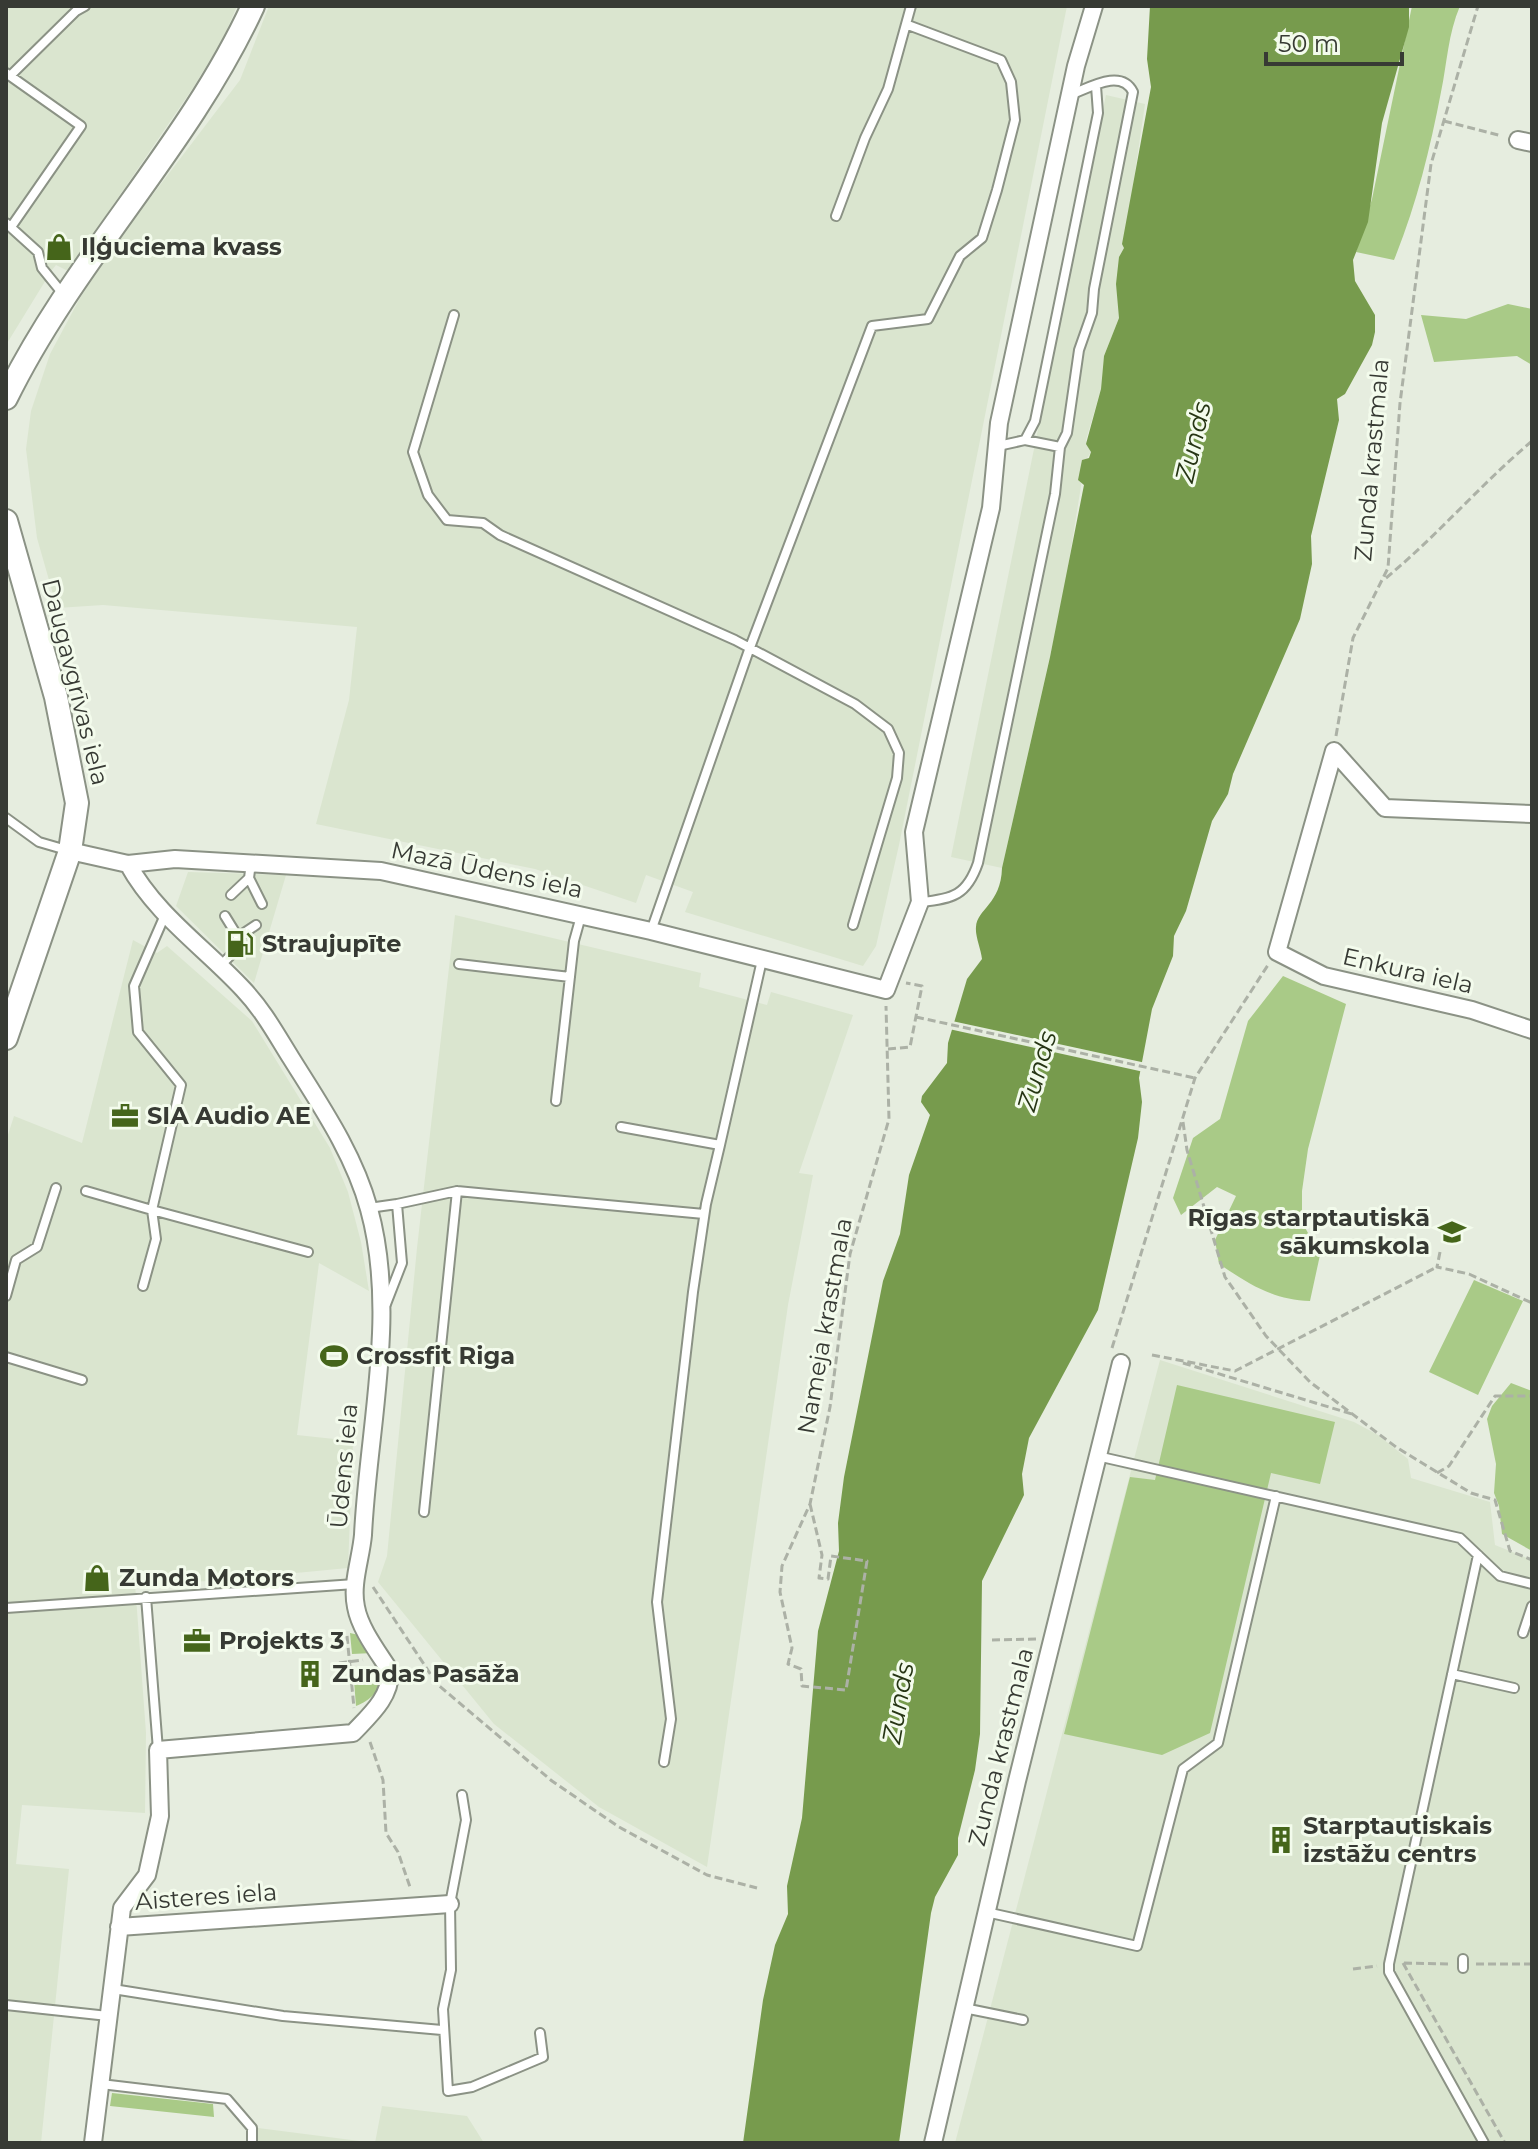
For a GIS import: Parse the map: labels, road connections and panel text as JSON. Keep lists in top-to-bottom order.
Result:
{
  "streets": {
    "main road": ["Daugavgrīvas iela"],
    "street": [
      "Zunda krastmala",
      "Mazā Ūdens iela",
      "Enkura iela",
      "Ūdens iela",
      "Aisteres iela"
    ],
    "path": ["Nameja krastmala"]
  },
  "crossings": [
    ["Daugavgrīvas iela", "Mazā Ūdens iela"],
    ["Mazā Ūdens iela", "Nameja krastmala"],
    ["Mazā Ūdens iela", "Ūdens iela"]
  ],
  "water": ["Zunds"],
  "places": {
    "shop": ["Iļģuciema kvass", "Zunda Motors"],
    "fuel station": ["Straujupīte"],
    "office": ["SIA Audio AE", "Projekts 3"],
    "school or university": ["Rīgas starptautiskā sākumskola"],
    "sports": ["Crossfit Riga"],
    "building": ["Zundas Pasāža", "Starptautiskais izstāžu centrs"]
  },
  "scale_bar": "50 m"
}
